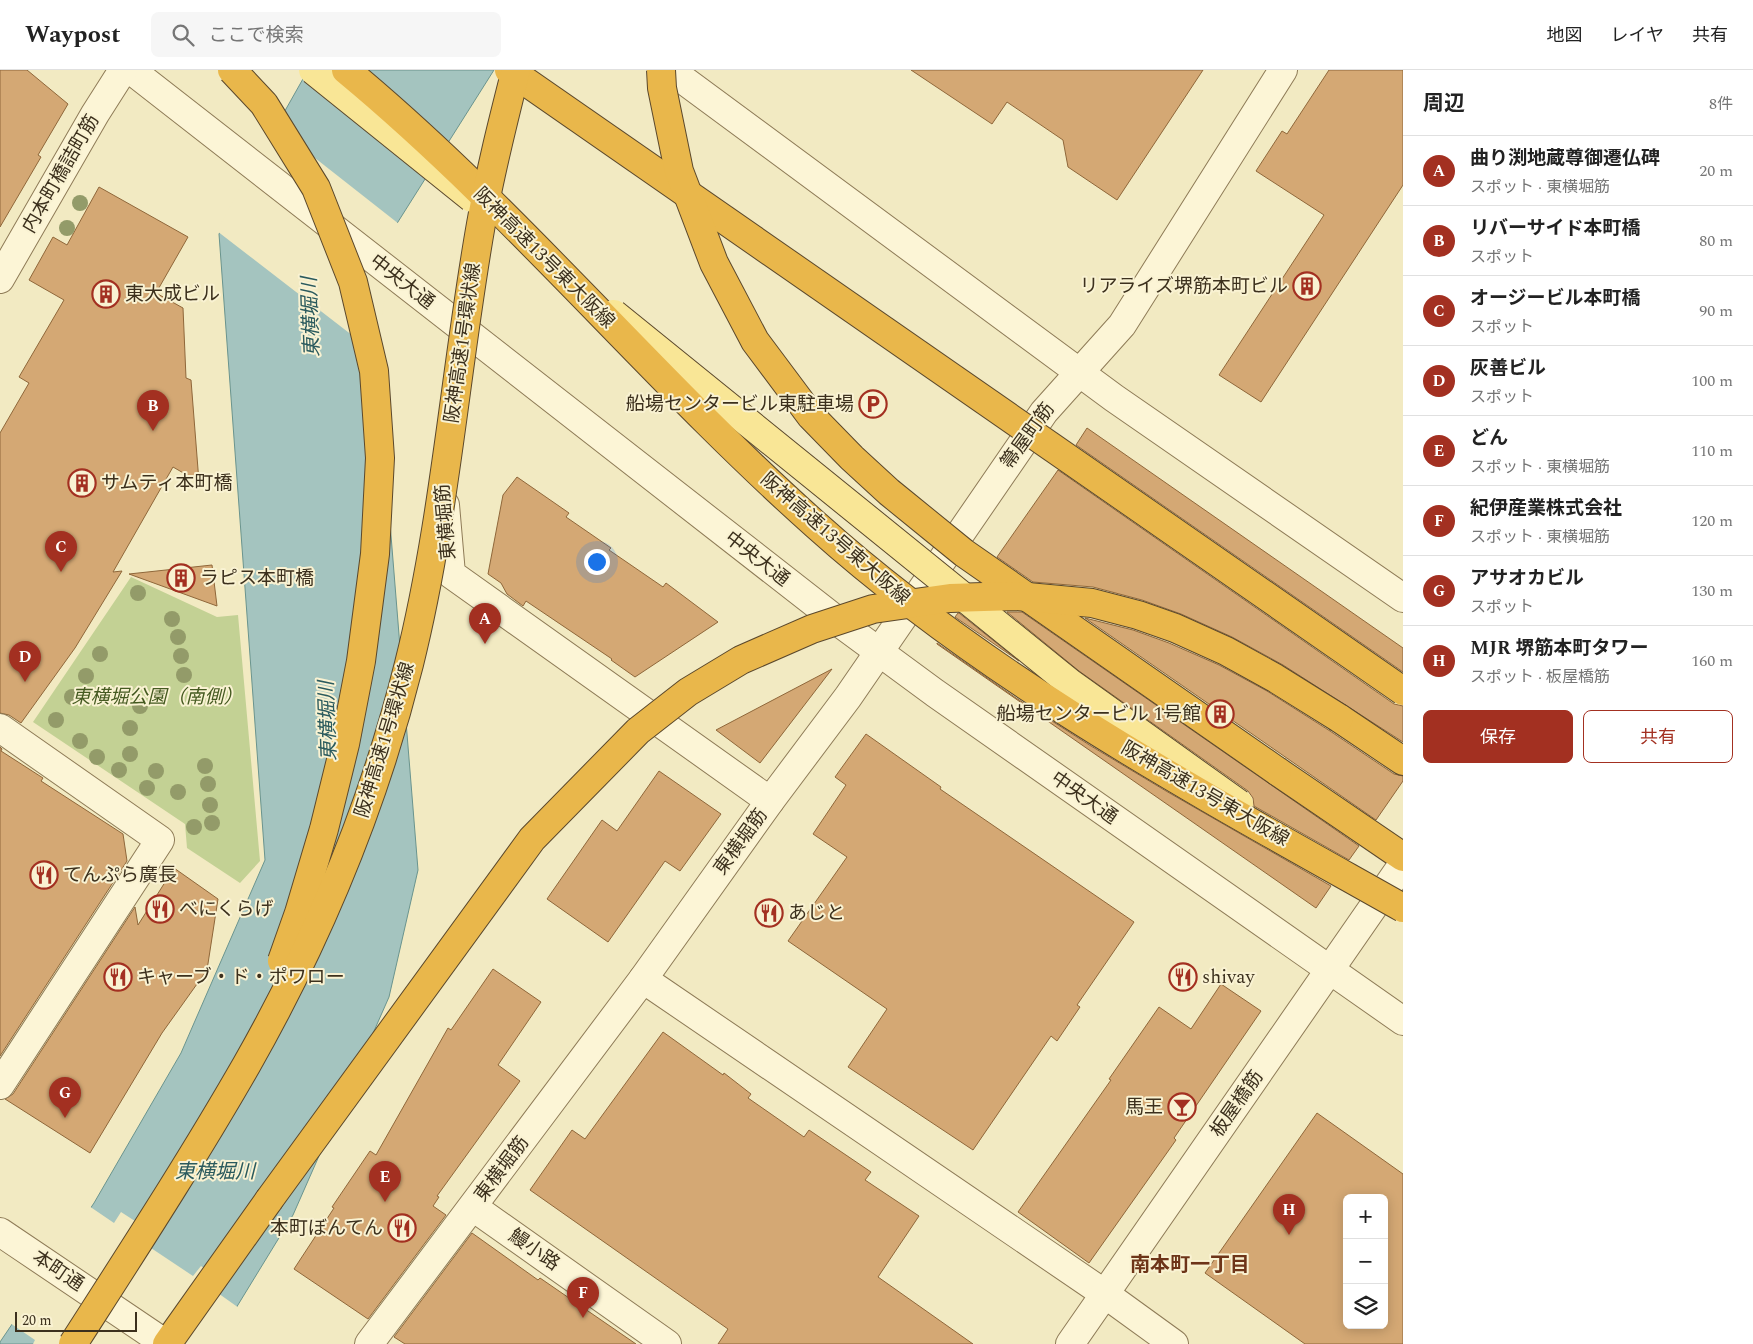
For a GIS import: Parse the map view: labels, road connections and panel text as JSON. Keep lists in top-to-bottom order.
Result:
{
  "streets": {
    "highway": ["阪神高速13号東大阪線", "阪神高速1号環状線"],
    "street": [
      "内本町橋詰町筋",
      "中央大通",
      "箒屋町筋",
      "東横堀筋",
      "板屋橋筋",
      "鰻小路",
      "本町通"
    ]
  },
  "crossings": [
    ["中央大通", "箒屋町筋"],
    ["中央大通", "東横堀筋"],
    ["中央大通", "板屋橋筋"],
    ["箒屋町筋", "東横堀筋"],
    ["東横堀筋", "鰻小路"]
  ],
  "districts": ["南本町一丁目"],
  "water": ["東横堀川"],
  "parks": ["東横堀公園（南側）"],
  "places": {
    "building": [
      "リアライズ堺筋本町ビル",
      "東大成ビル",
      "サムティ本町橋",
      "ラピス本町橋",
      "船場センタービル 1号館"
    ],
    "parking": ["船場センタービル東駐車場"],
    "restaurant": [
      "てんぷら廣長",
      "べにくらげ",
      "あじと",
      "キャーブ・ド・ポワロー",
      "shivay",
      "本町ぼんてん"
    ],
    "bar": ["馬王"]
  },
  "scale_bar": "20 m",
  "page": {
    "header": "Waypost",
    "search": "ここで検索",
    "nav": ["地図", "レイヤ", "共有"],
    "heading": ["周辺", "8件"],
    "list": [
      {
        "mark": "A",
        "name": "曲り渕地蔵尊御遷仏碑",
        "note": "スポット · 東横堀筋",
        "value": "20 m"
      },
      {
        "mark": "B",
        "name": "リバーサイド本町橋",
        "note": "スポット",
        "value": "80 m"
      },
      {
        "mark": "C",
        "name": "オージービル本町橋",
        "note": "スポット",
        "value": "90 m"
      },
      {
        "mark": "D",
        "name": "灰善ビル",
        "note": "スポット",
        "value": "100 m"
      },
      {
        "mark": "E",
        "name": "どん",
        "note": "スポット · 東横堀筋",
        "value": "110 m"
      },
      {
        "mark": "F",
        "name": "紀伊産業株式会社",
        "note": "スポット · 東横堀筋",
        "value": "120 m"
      },
      {
        "mark": "G",
        "name": "アサオカビル",
        "note": "スポット",
        "value": "130 m"
      },
      {
        "mark": "H",
        "name": "MJR 堺筋本町タワー",
        "note": "スポット · 板屋橋筋",
        "value": "160 m"
      }
    ],
    "pins": [
      "B",
      "C",
      "A",
      "D",
      "G",
      "E",
      "H",
      "F"
    ],
    "buttons": ["保存", "共有"],
    "map_buttons": ["+", "−"],
    "scale": "20 m"
  }
}
